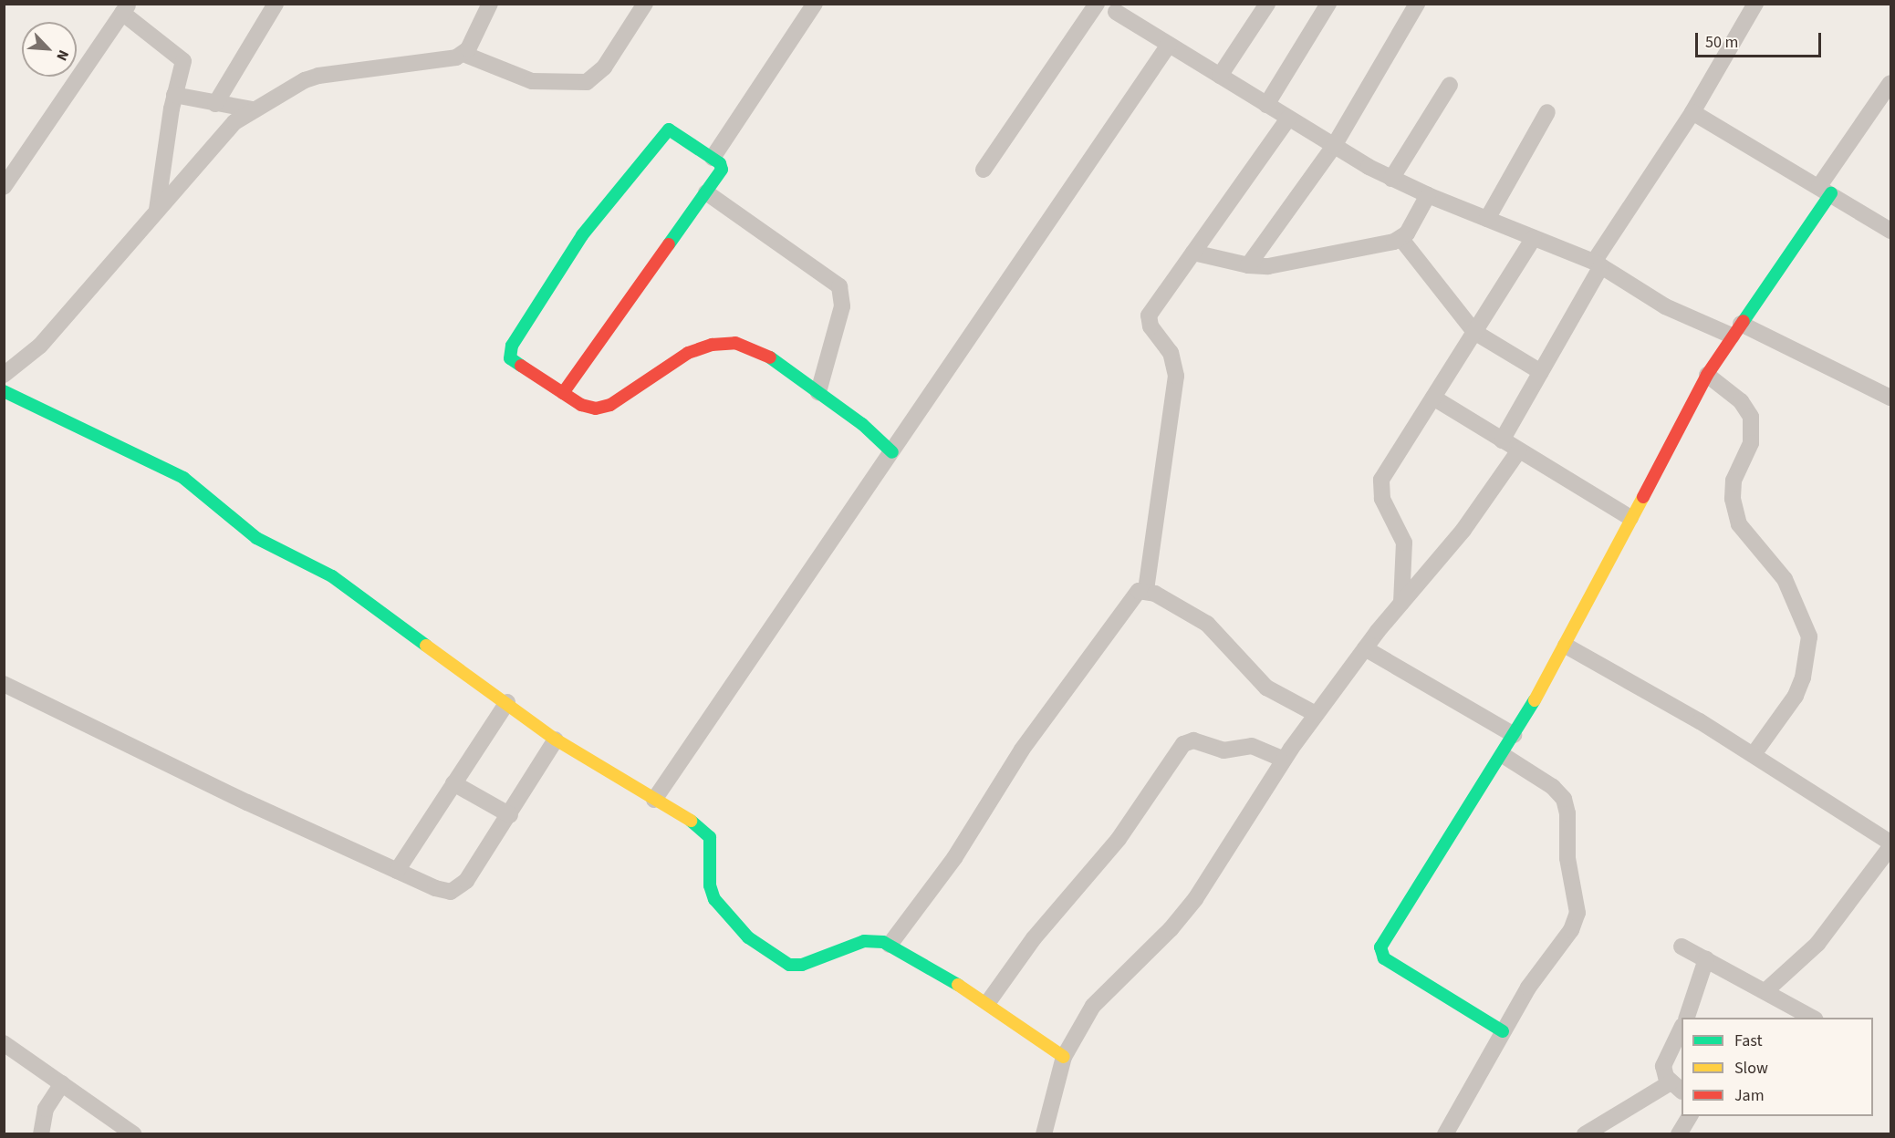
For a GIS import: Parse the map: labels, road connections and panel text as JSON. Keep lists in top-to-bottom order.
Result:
{
  "legend": ["Fast", "Slow", "Jam"],
  "scale_bar": "50 m",
  "north": "bottom right"
}
